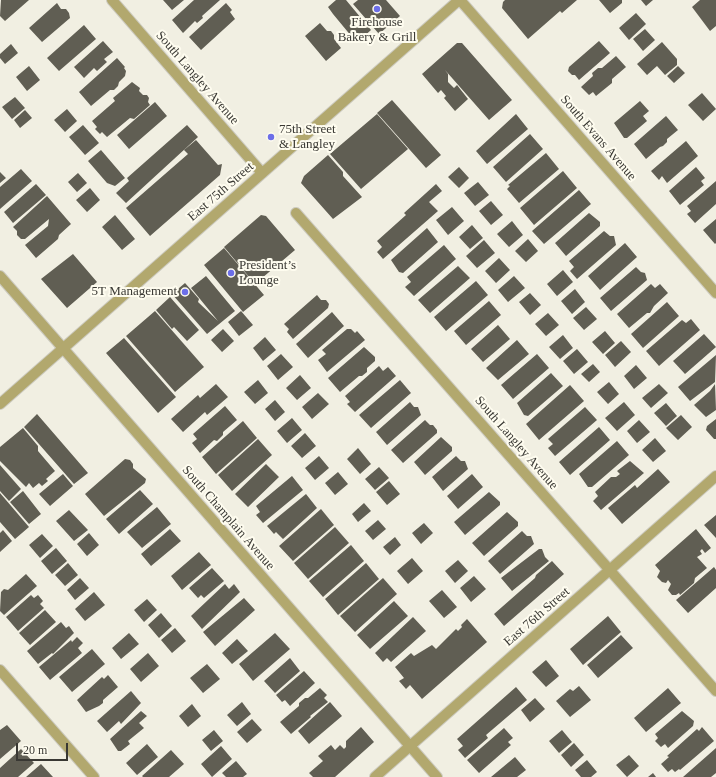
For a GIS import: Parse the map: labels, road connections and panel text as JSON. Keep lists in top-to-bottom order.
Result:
{
  "streets": {
    "street": [
      "South Langley Avenue",
      "South Evans Avenue",
      "East 75th Street",
      "South Champlain Avenue",
      "East 76th Street"
    ]
  },
  "crossings": [
    ["South Langley Avenue", "East 75th Street"],
    ["South Langley Avenue", "East 76th Street"],
    ["South Evans Avenue", "East 75th Street"],
    ["East 75th Street", "South Champlain Avenue"],
    ["South Champlain Avenue", "East 76th Street"]
  ],
  "places": [
    "Firehouse Bakery & Grill",
    "75th Street & Langley",
    "President’s Lounge",
    "5T Management"
  ],
  "scale_bar": "20 m"
}
